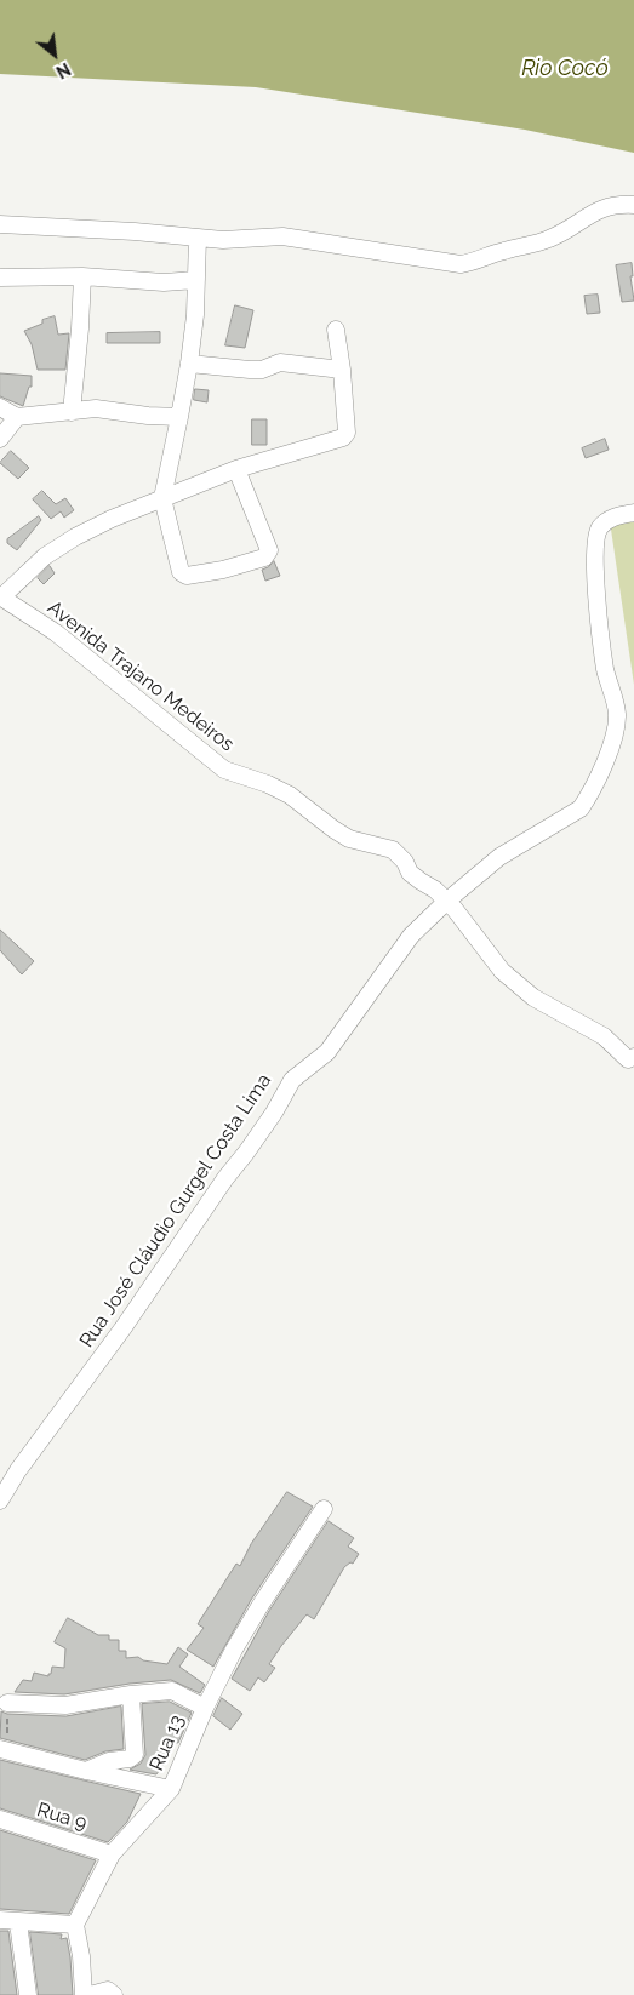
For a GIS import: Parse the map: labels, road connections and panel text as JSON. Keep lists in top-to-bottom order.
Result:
{
  "streets": {
    "street": [
      "Avenida Trajano Medeiros",
      "Rua José Cláudio Gurgel Costa Lima",
      "Rua 13",
      "Rua 9"
    ]
  },
  "crossings": [
    ["Avenida Trajano Medeiros", "Rua José Cláudio Gurgel Costa Lima"],
    ["Rua 13", "Rua 9"]
  ],
  "water": ["Rio Cocó"],
  "north": "bottom right"
}
